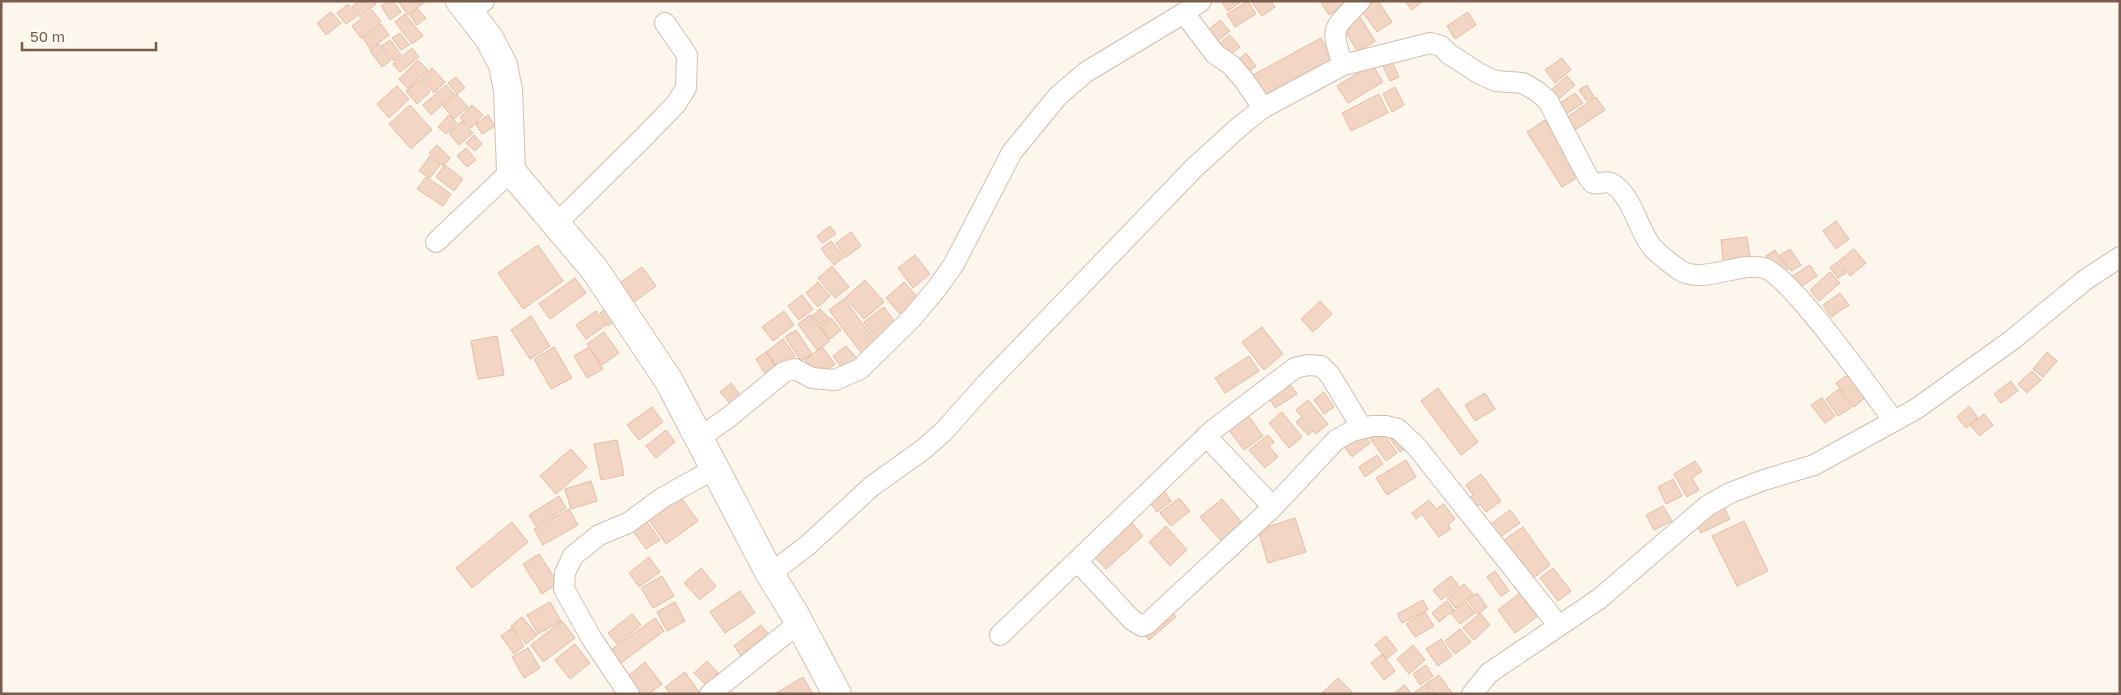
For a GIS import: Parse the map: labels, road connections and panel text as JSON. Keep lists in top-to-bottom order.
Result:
{
  "scale_bar": "50 m"
}
